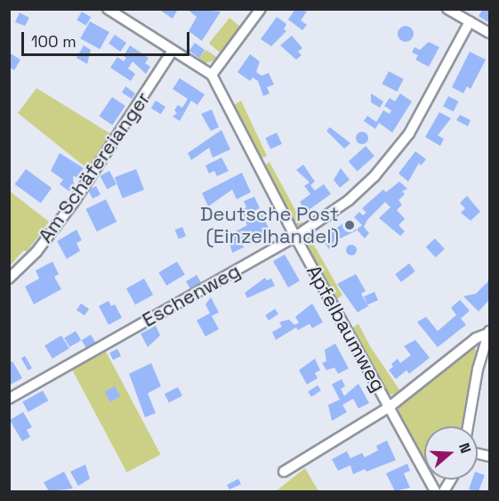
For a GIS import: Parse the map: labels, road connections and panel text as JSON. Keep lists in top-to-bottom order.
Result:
{
  "streets": {
    "street": ["Am Schäfereianger", "Eschenweg", "Apfelbaumweg"]
  },
  "crossings": [
    ["Eschenweg", "Apfelbaumweg"]
  ],
  "places": ["Deutsche Post (Einzelhandel)"],
  "scale_bar": "100 m",
  "north": "right"
}
